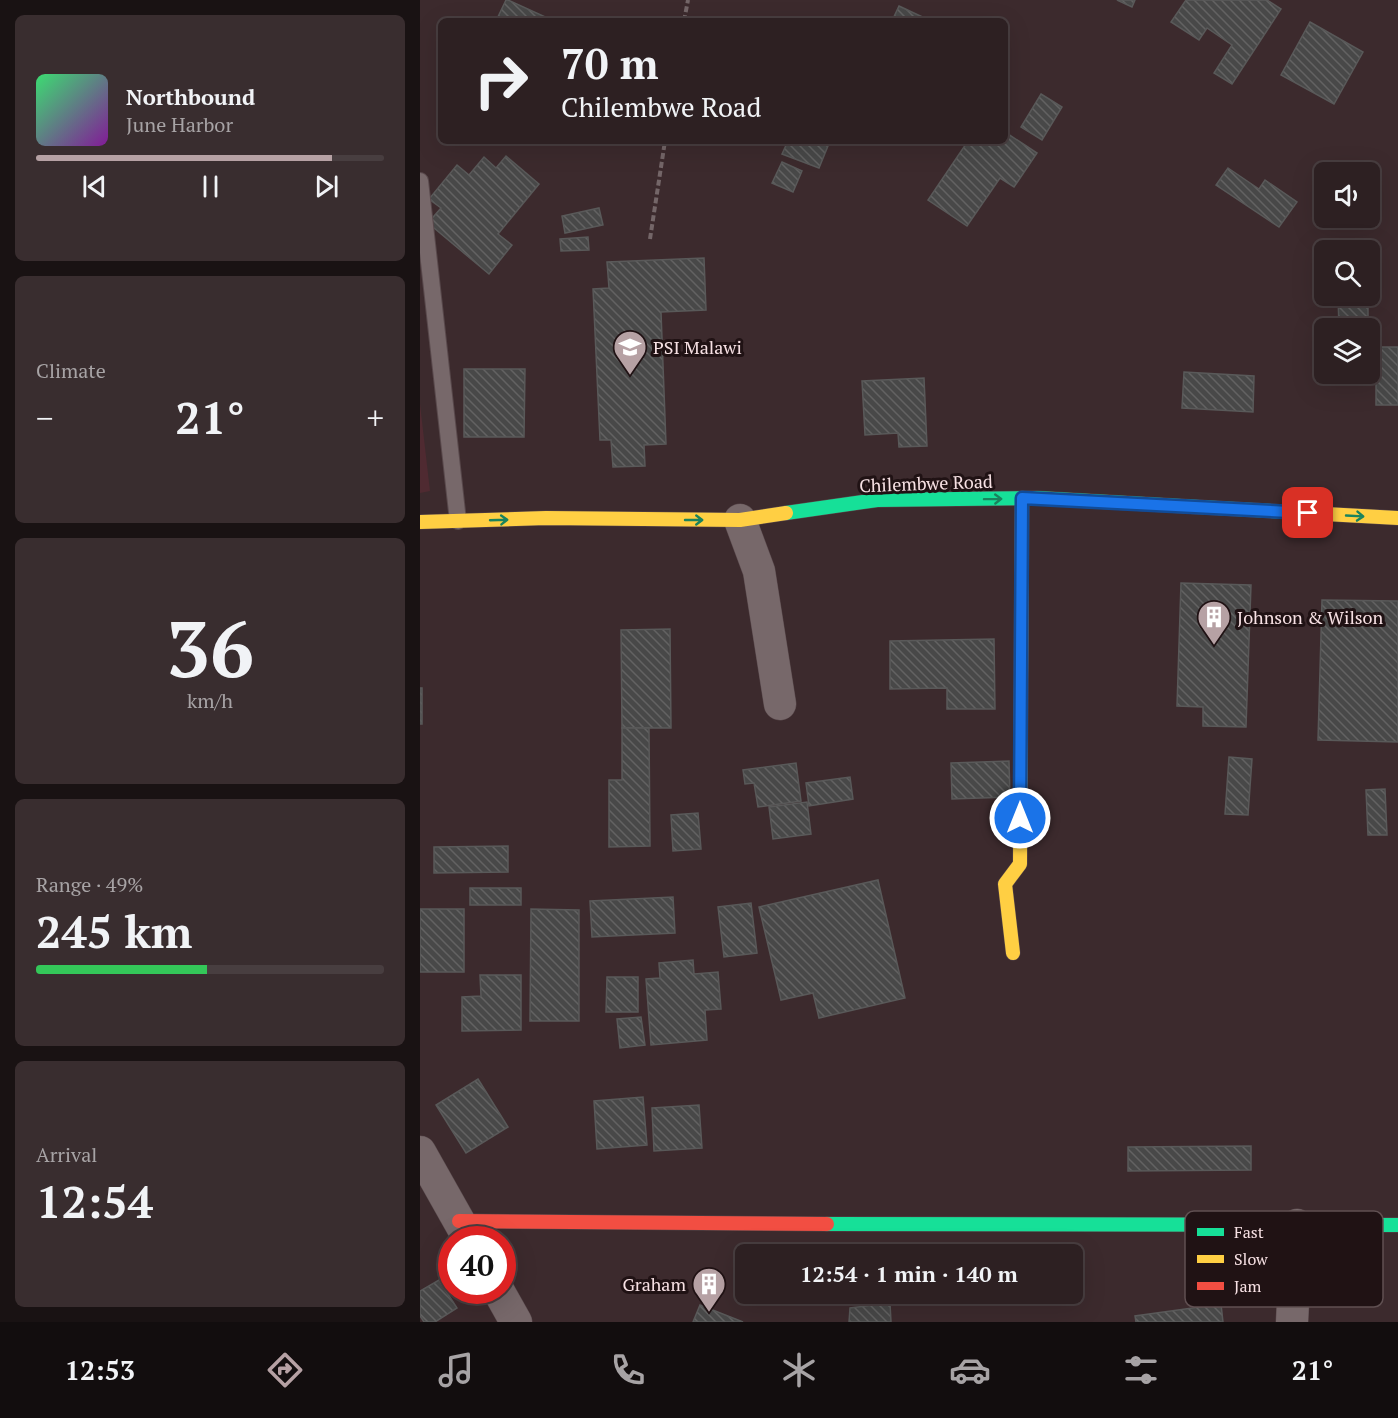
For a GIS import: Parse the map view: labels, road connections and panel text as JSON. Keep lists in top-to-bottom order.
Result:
{
  "streets": {
    "street": ["Chilembwe Road"]
  },
  "one_way": ["Chilembwe Road"],
  "places": {
    "school or university": ["PSI Malawi"],
    "building": ["Johnson & Wilson", "Graham"]
  },
  "legend": ["Fast", "Slow", "Jam"],
  "page": {
    "turn": ["70 m", "Chilembwe Road"],
    "song": ["Northbound", "June Harbor"],
    "tile": [
      "Climate",
      ["36", "km/h"],
      ["Range · 49%", "245 km"],
      ["Arrival", "12:54"]
    ],
    "heat": ["−", "21°", "+"],
    "limit": "40",
    "trip": "12:54 · 1 min · 140 m",
    "tabs": ["12:53", "21°"]
  }
}
